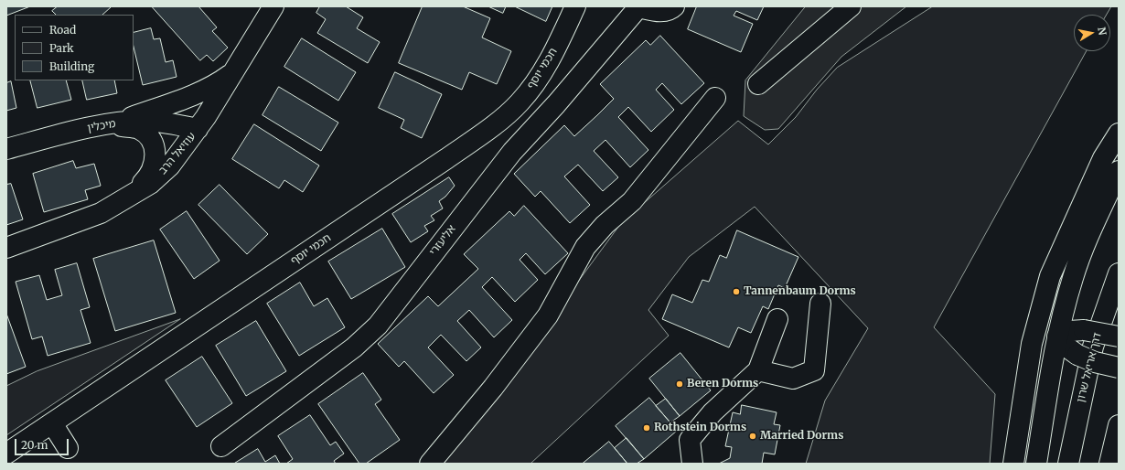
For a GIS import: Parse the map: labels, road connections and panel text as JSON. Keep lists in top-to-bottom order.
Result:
{
  "streets": {
    "main road": [
      "חכמי יוסף",
      "מיכלין",
      "עוזיאל הרב",
      "אליעזרי",
      "דרך אריאל שרון"
    ]
  },
  "crossings": [
    ["מיכלין", "עוזיאל הרב"]
  ],
  "places": [
    "Tannenbaum Dorms",
    "Beren Dorms",
    "Rothstein Dorms",
    "Married Dorms"
  ],
  "legend": ["Road", "Park", "Building"],
  "scale_bar": "20 m",
  "north": "right"
}
